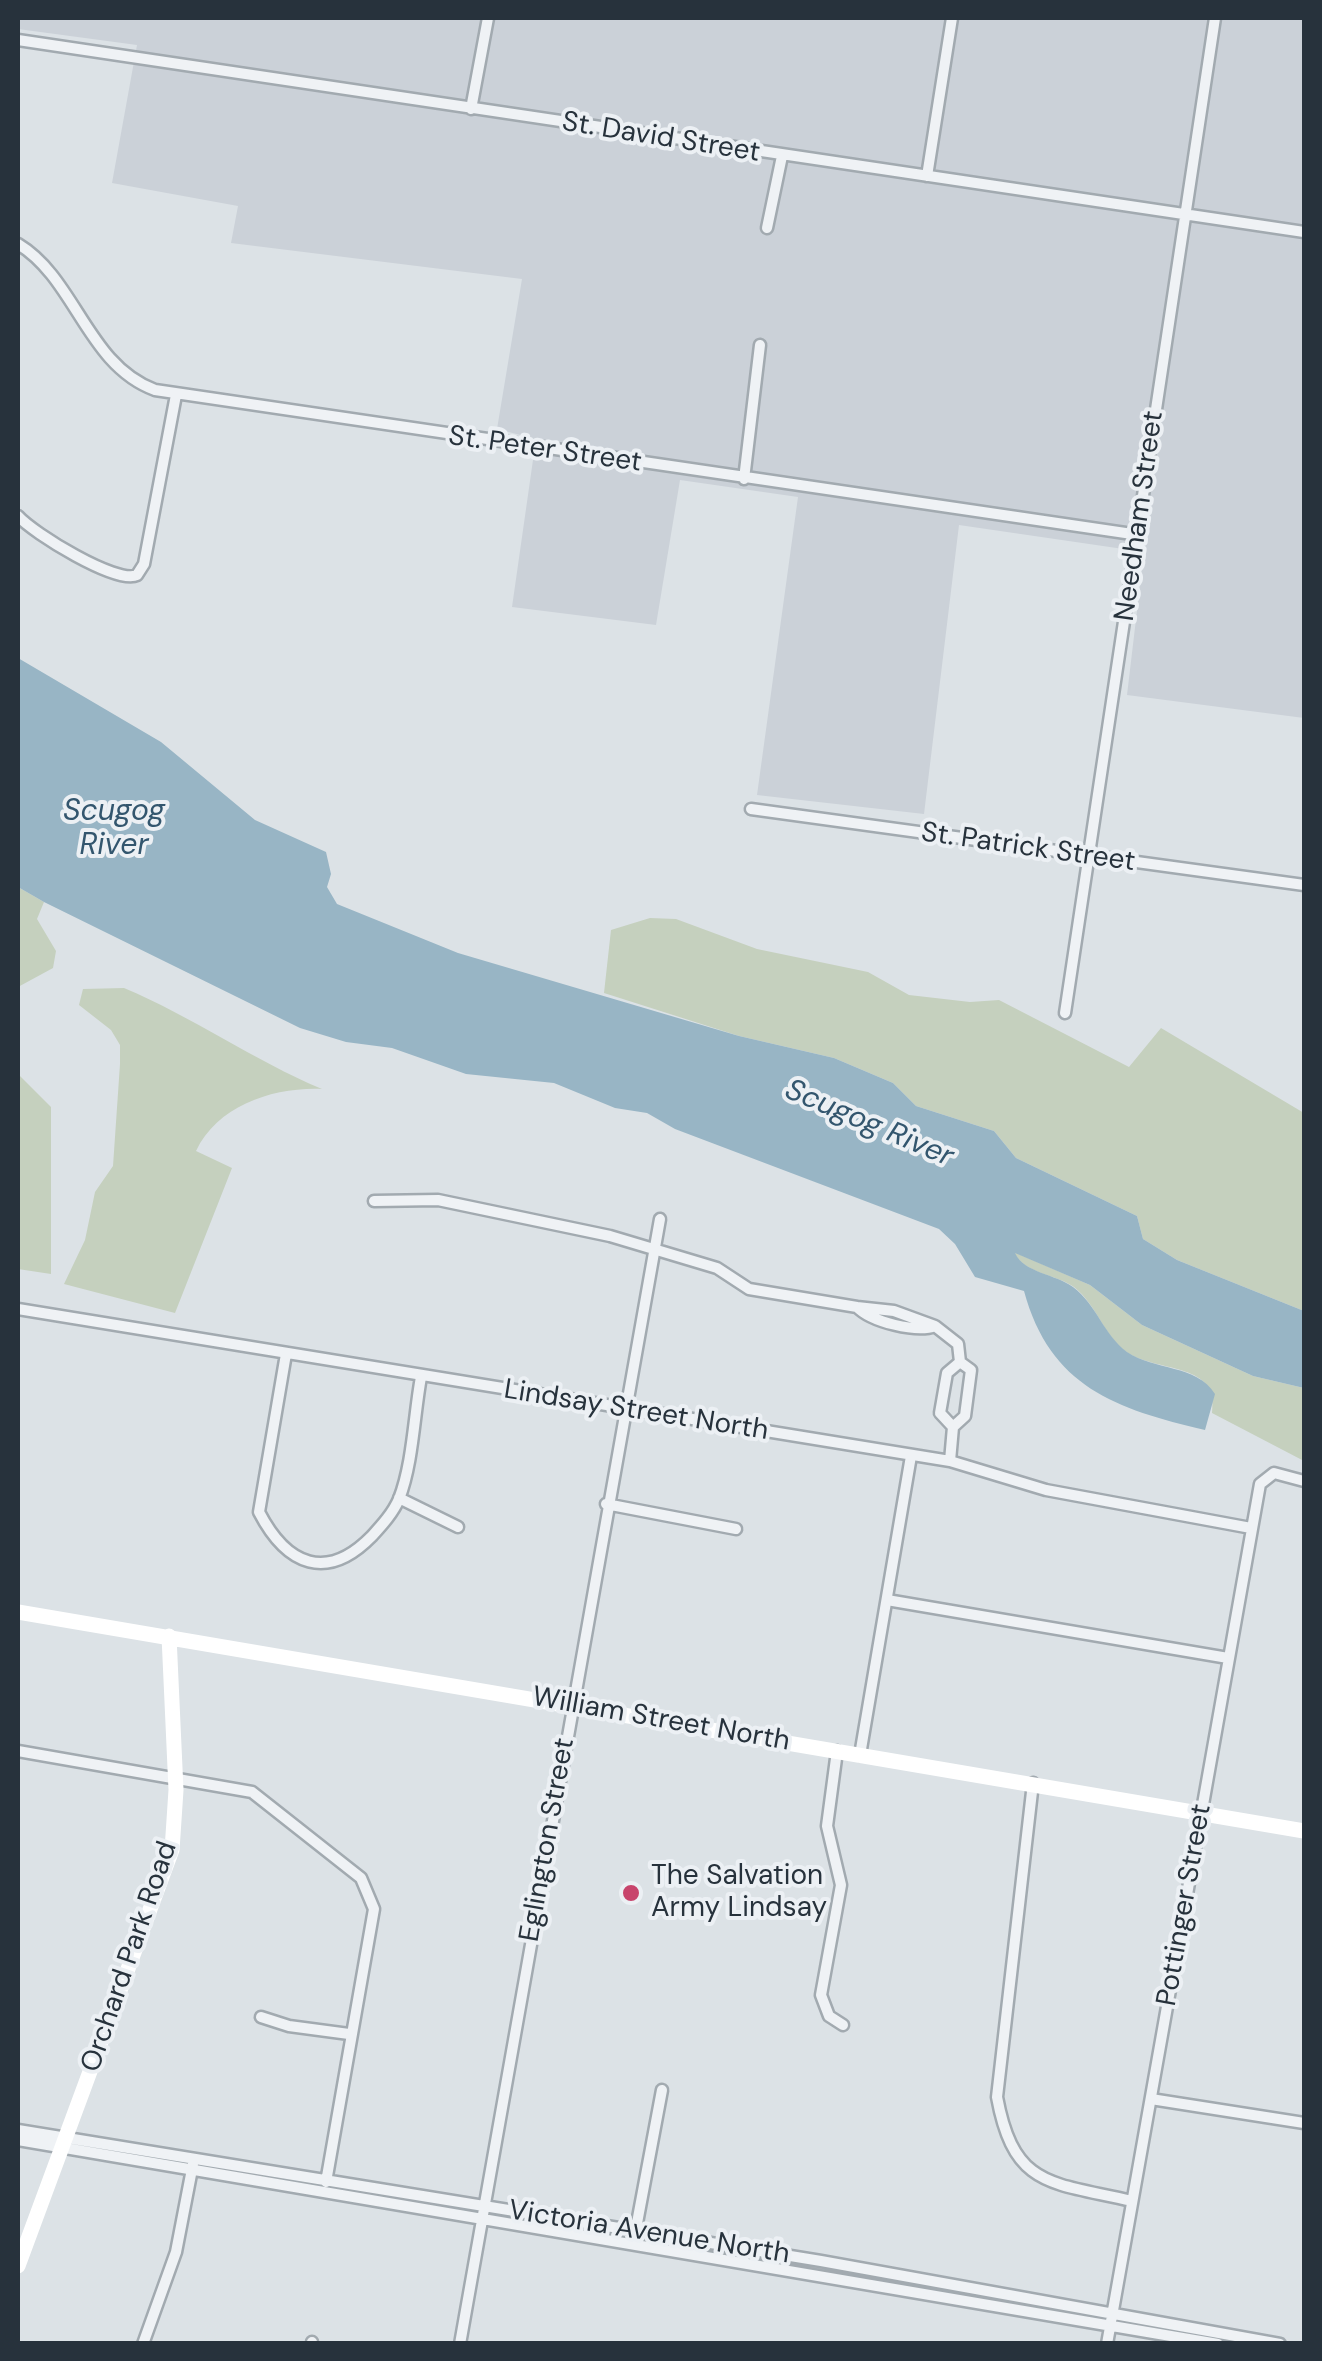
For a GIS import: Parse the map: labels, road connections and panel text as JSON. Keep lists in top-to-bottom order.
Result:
{
  "streets": {
    "street": [
      "St. David Street",
      "St. Peter Street",
      "Needham Street",
      "St. Patrick Street",
      "Lindsay Street North",
      "William Street North",
      "Eglington Street",
      "Pottinger Street",
      "Orchard Park Road",
      "Victoria Avenue North"
    ]
  },
  "crossings": [
    ["St. David Street", "Needham Street"],
    ["St. Peter Street", "Needham Street"],
    ["Needham Street", "St. Patrick Street"],
    ["Lindsay Street North", "Eglington Street"],
    ["Lindsay Street North", "Pottinger Street"],
    ["William Street North", "Eglington Street"],
    ["William Street North", "Pottinger Street"],
    ["William Street North", "Orchard Park Road"],
    ["Eglington Street", "Victoria Avenue North"],
    ["Pottinger Street", "Victoria Avenue North"],
    ["Orchard Park Road", "Victoria Avenue North"]
  ],
  "water": ["Scugog River"],
  "places": ["The Salvation Army Lindsay"]
}
